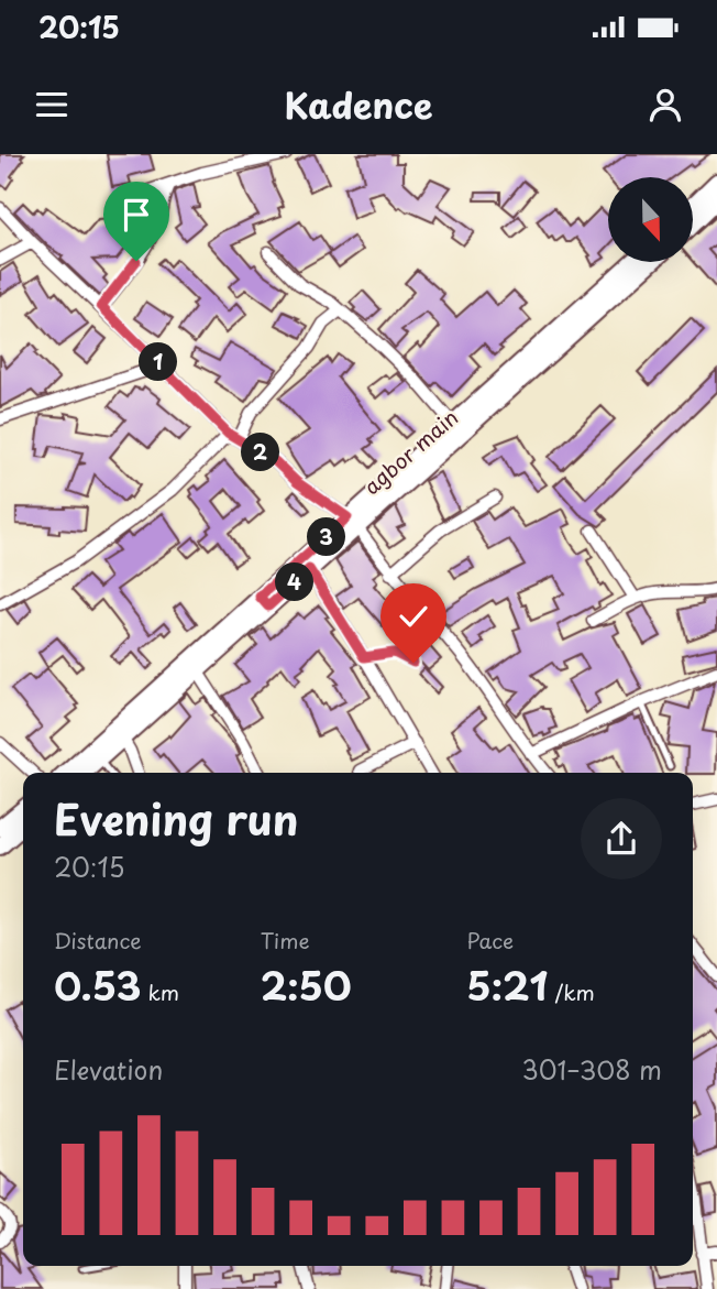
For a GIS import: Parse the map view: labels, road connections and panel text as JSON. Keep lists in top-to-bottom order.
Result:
{
  "streets": {
    "main road": ["agbor main"]
  },
  "north": "bottom",
  "page": {
    "status": "20:15",
    "header": "Kadence",
    "pins": [
      "1",
      "2",
      "3",
      "4"
    ],
    "heading": ["Evening run", "20:15"],
    "stats": [
      ["Distance", "0.53 km"],
      ["Time", "2:50"],
      ["Pace", "5:21 /km"]
    ],
    "chart": ["Elevation", "301–308 m"]
  }
}
